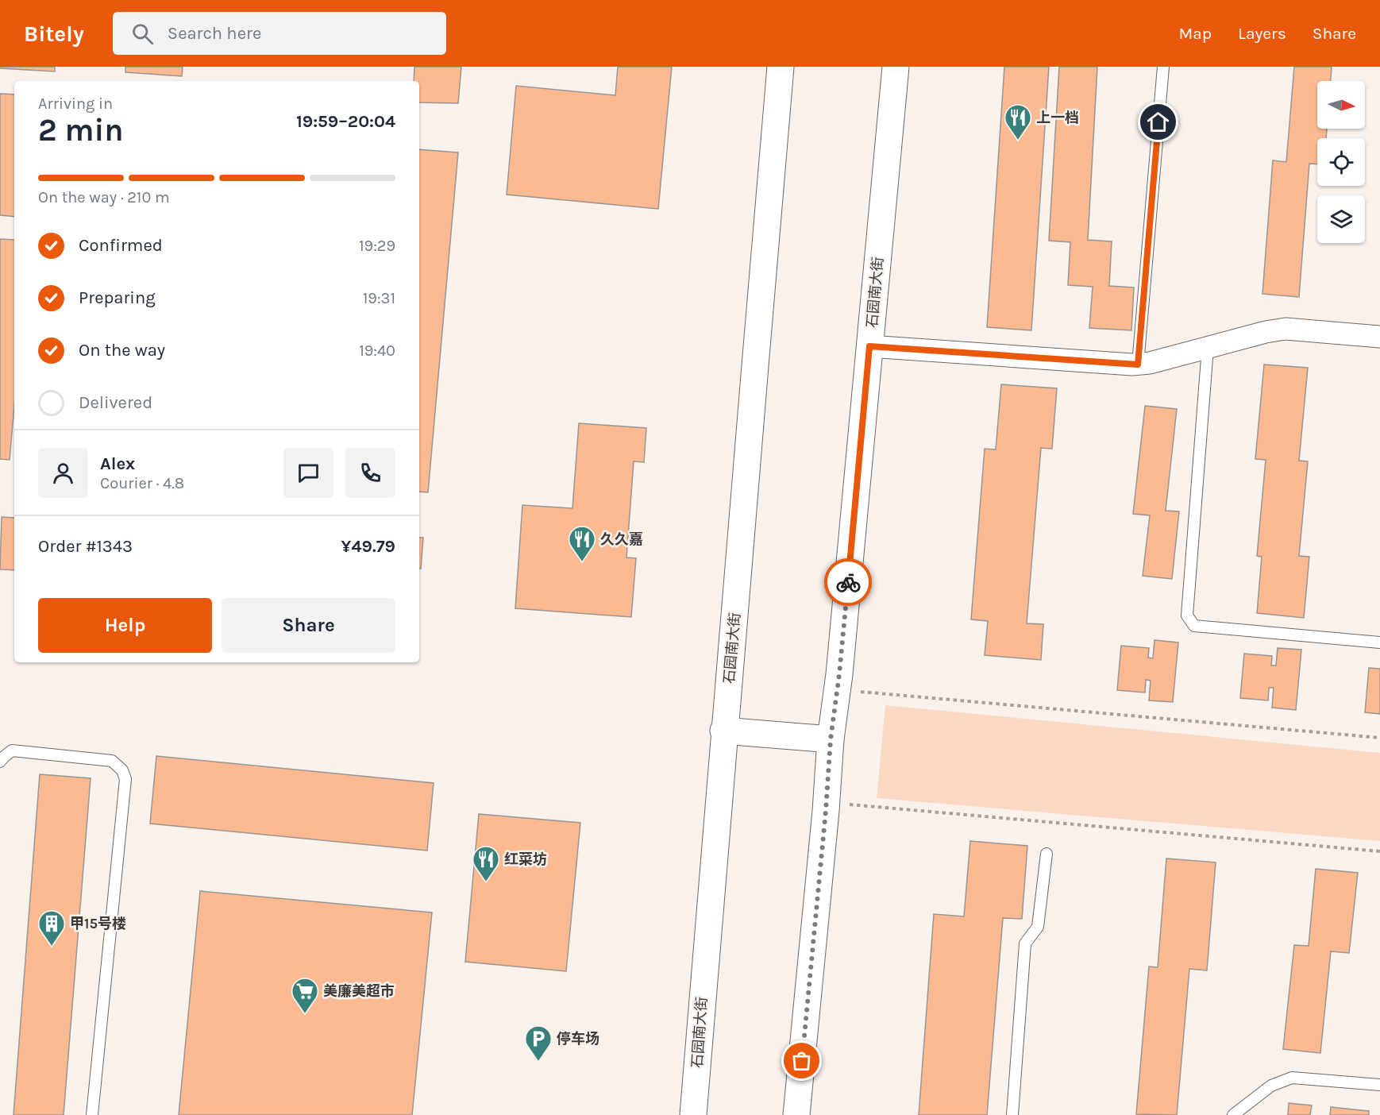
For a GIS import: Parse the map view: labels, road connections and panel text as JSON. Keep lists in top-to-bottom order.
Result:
{
  "streets": {
    "main road": ["石园南大街"]
  },
  "places": {
    "restaurant": ["上一档", "久久嘉", "红菜坊"],
    "building": ["甲15号楼"],
    "supermarket": ["美廉美超市"],
    "parking": ["停车场"]
  },
  "north": "right",
  "page": {
    "header": "Bitely",
    "search": "Search here",
    "nav": ["Map", "Layers", "Share"],
    "heading": ["2 min", "Arriving in", "19:59–20:04"],
    "panel": [
      "Alex",
      "Courier · 4.8",
      "Order #1343",
      "¥49.79"
    ],
    "bar": "On the way · 210 m",
    "list": [
      ["Confirmed", "19:29"],
      ["Preparing", "19:31"],
      ["On the way", "19:40"],
      "Delivered"
    ],
    "buttons": ["Help", "Share"]
  }
}
